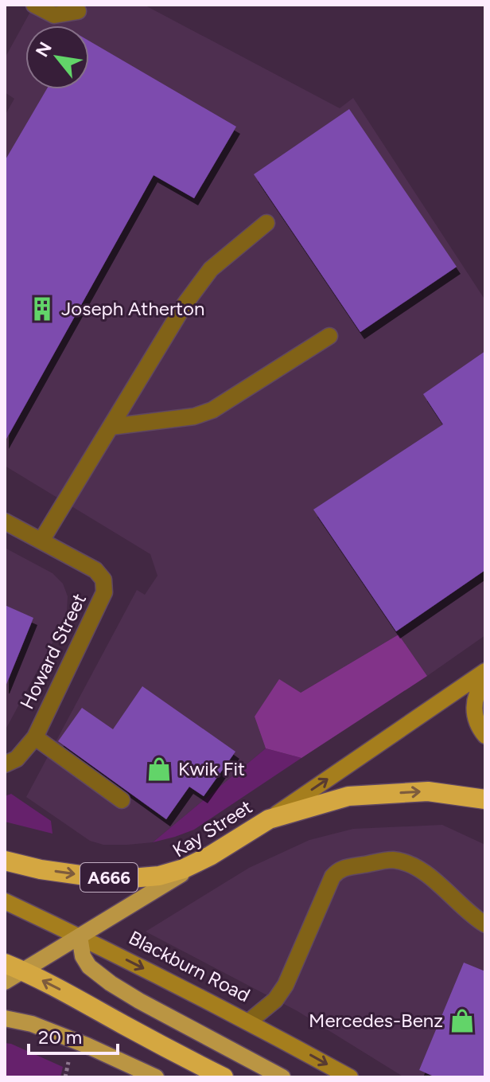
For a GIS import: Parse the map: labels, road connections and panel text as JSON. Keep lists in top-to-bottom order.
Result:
{
  "streets": {
    "highway": ["Kay Street", "A666"],
    "main road": ["Blackburn Road"],
    "lane": ["Howard Street"]
  },
  "crossings": [
    ["Kay Street", "A666"],
    ["Kay Street", "Blackburn Road"]
  ],
  "one_way": ["Kay Street"],
  "places": {
    "building": ["Joseph Atherton"],
    "shop": ["Kwik Fit", "Mercedes-Benz"]
  },
  "scale_bar": "20 m",
  "north": "top left"
}
